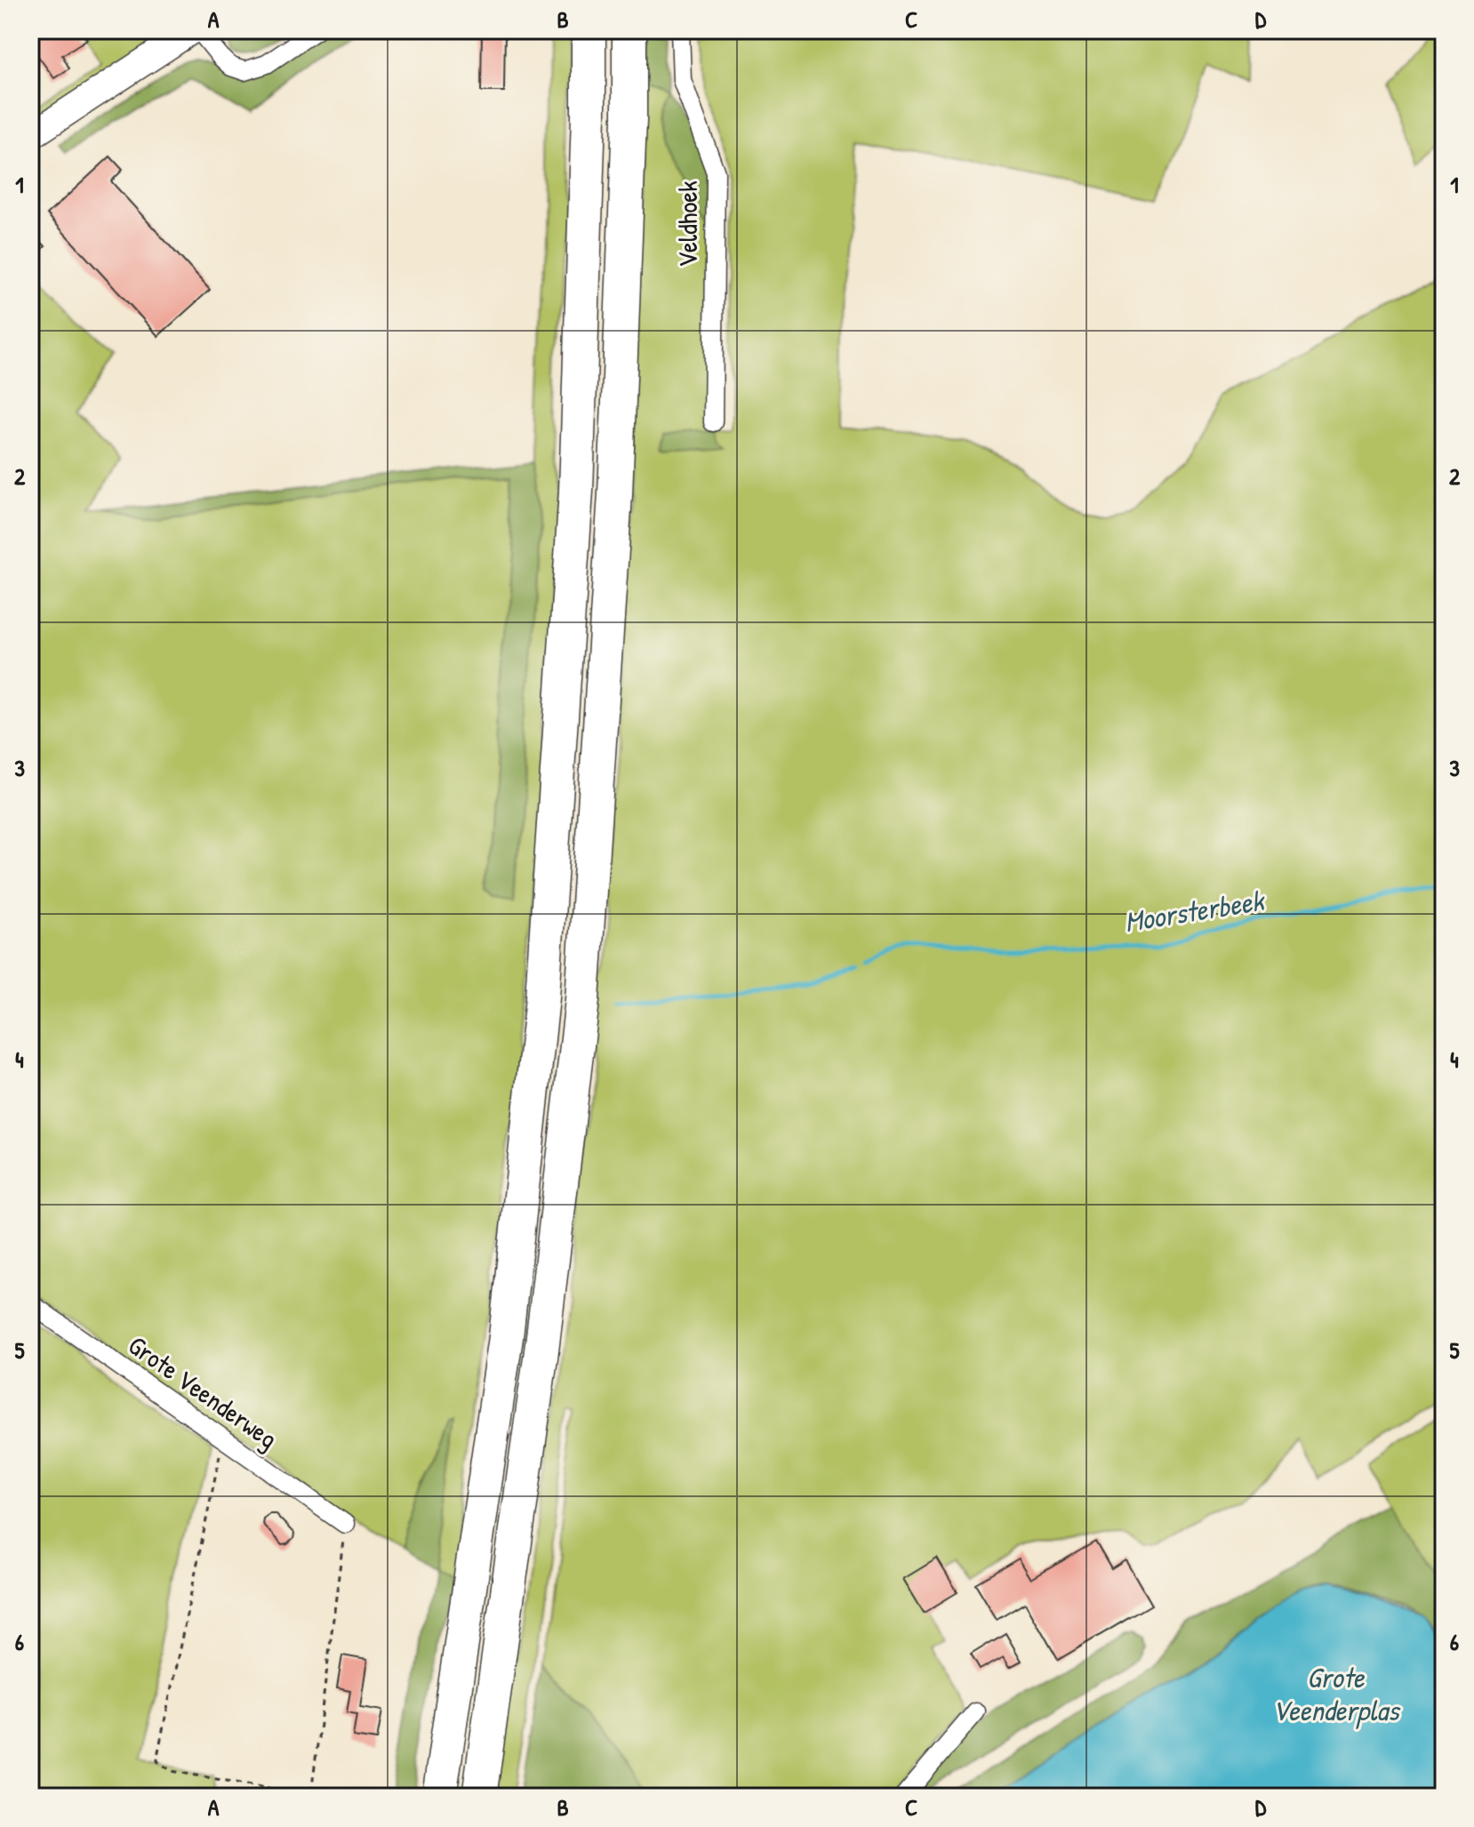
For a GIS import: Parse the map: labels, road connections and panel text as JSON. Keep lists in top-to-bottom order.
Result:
{
  "streets": {
    "street": ["Veldhoek", "Grote Veenderweg"]
  },
  "water": ["Moorsterbeek", "Grote Veenderplas"],
  "grid": {
    "columns": [
      "A",
      "B",
      "C",
      "D"
    ],
    "rows": [
      "1",
      "2",
      "3",
      "4",
      "5",
      "6"
    ]
  }
}
